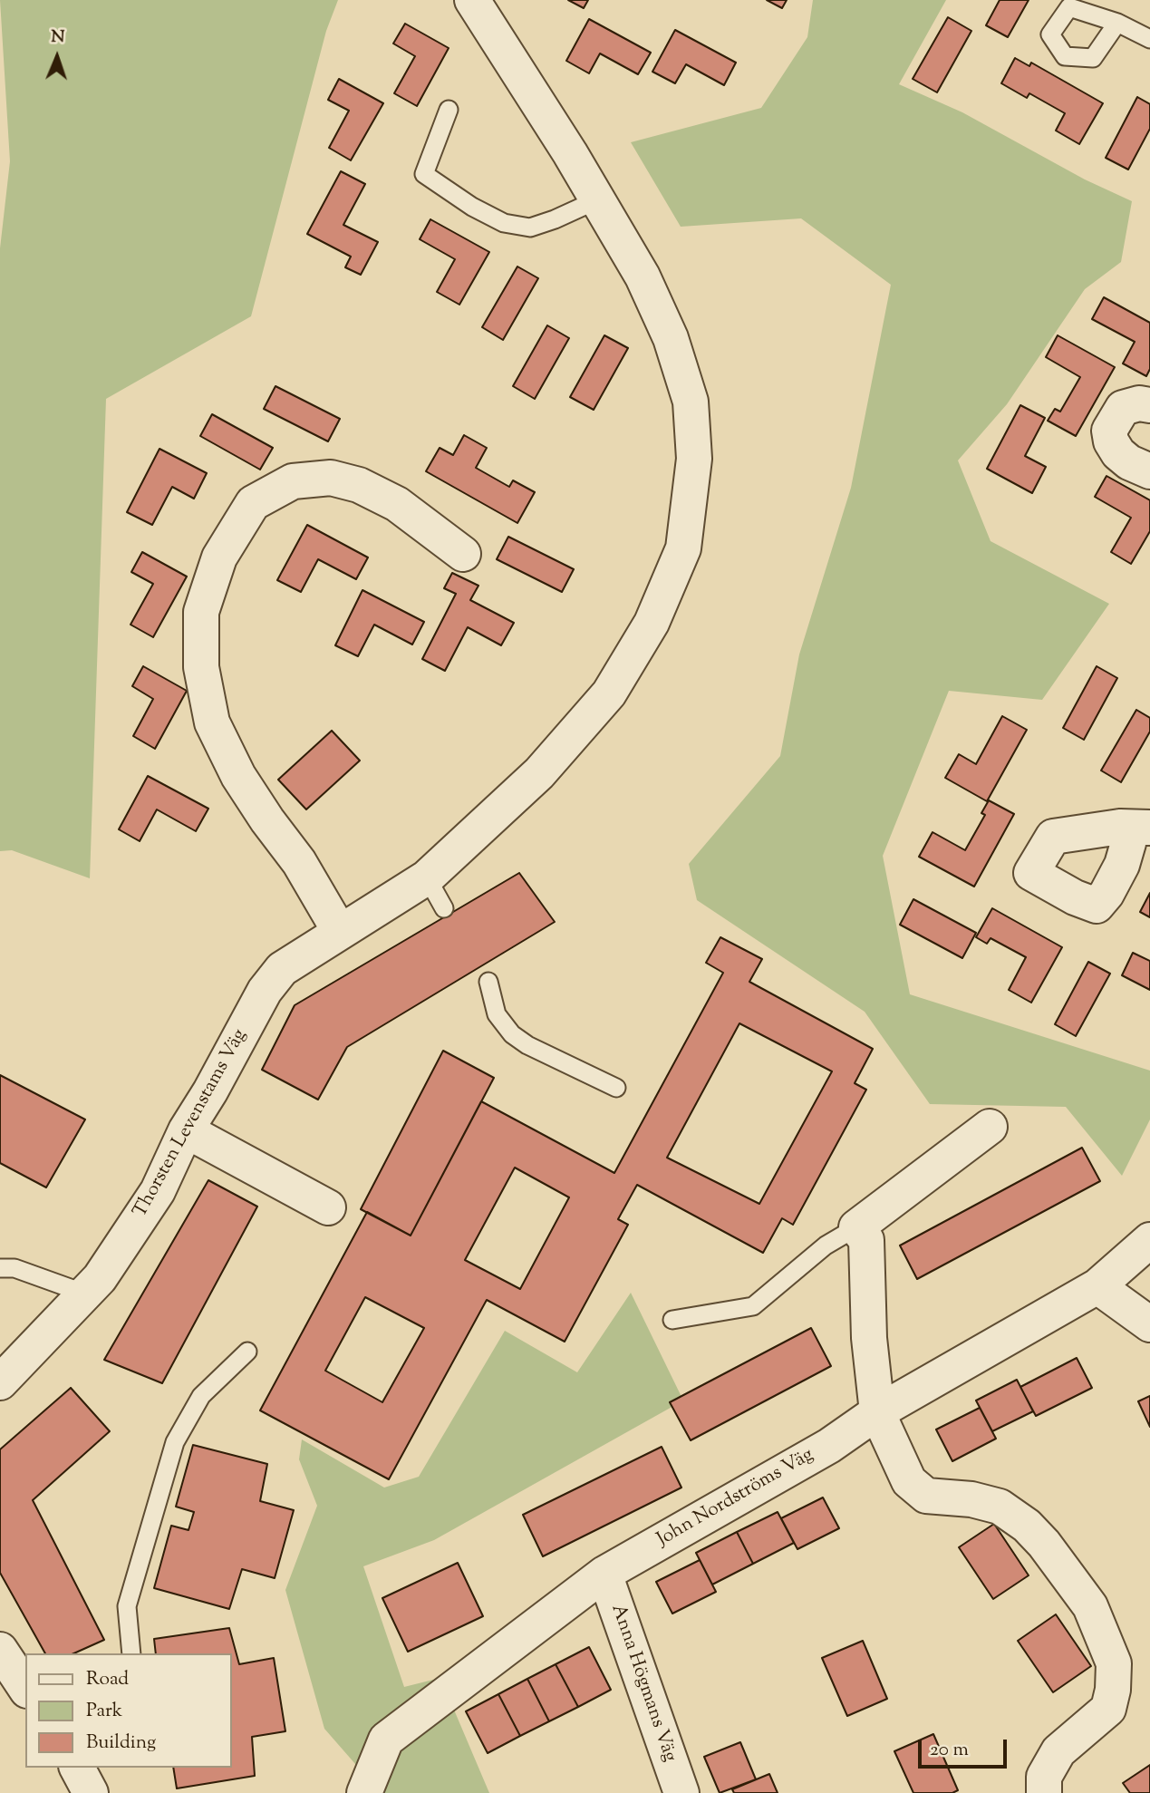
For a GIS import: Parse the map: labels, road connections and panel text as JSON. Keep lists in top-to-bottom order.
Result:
{
  "streets": {
    "street": ["Thorsten Levenstams Väg", "John Nordströms Väg", "Anna Högmans Väg"]
  },
  "crossings": [
    ["John Nordströms Väg", "Anna Högmans Väg"]
  ],
  "legend": ["Road", "Park", "Building"],
  "scale_bar": "20 m",
  "north": "top"
}
